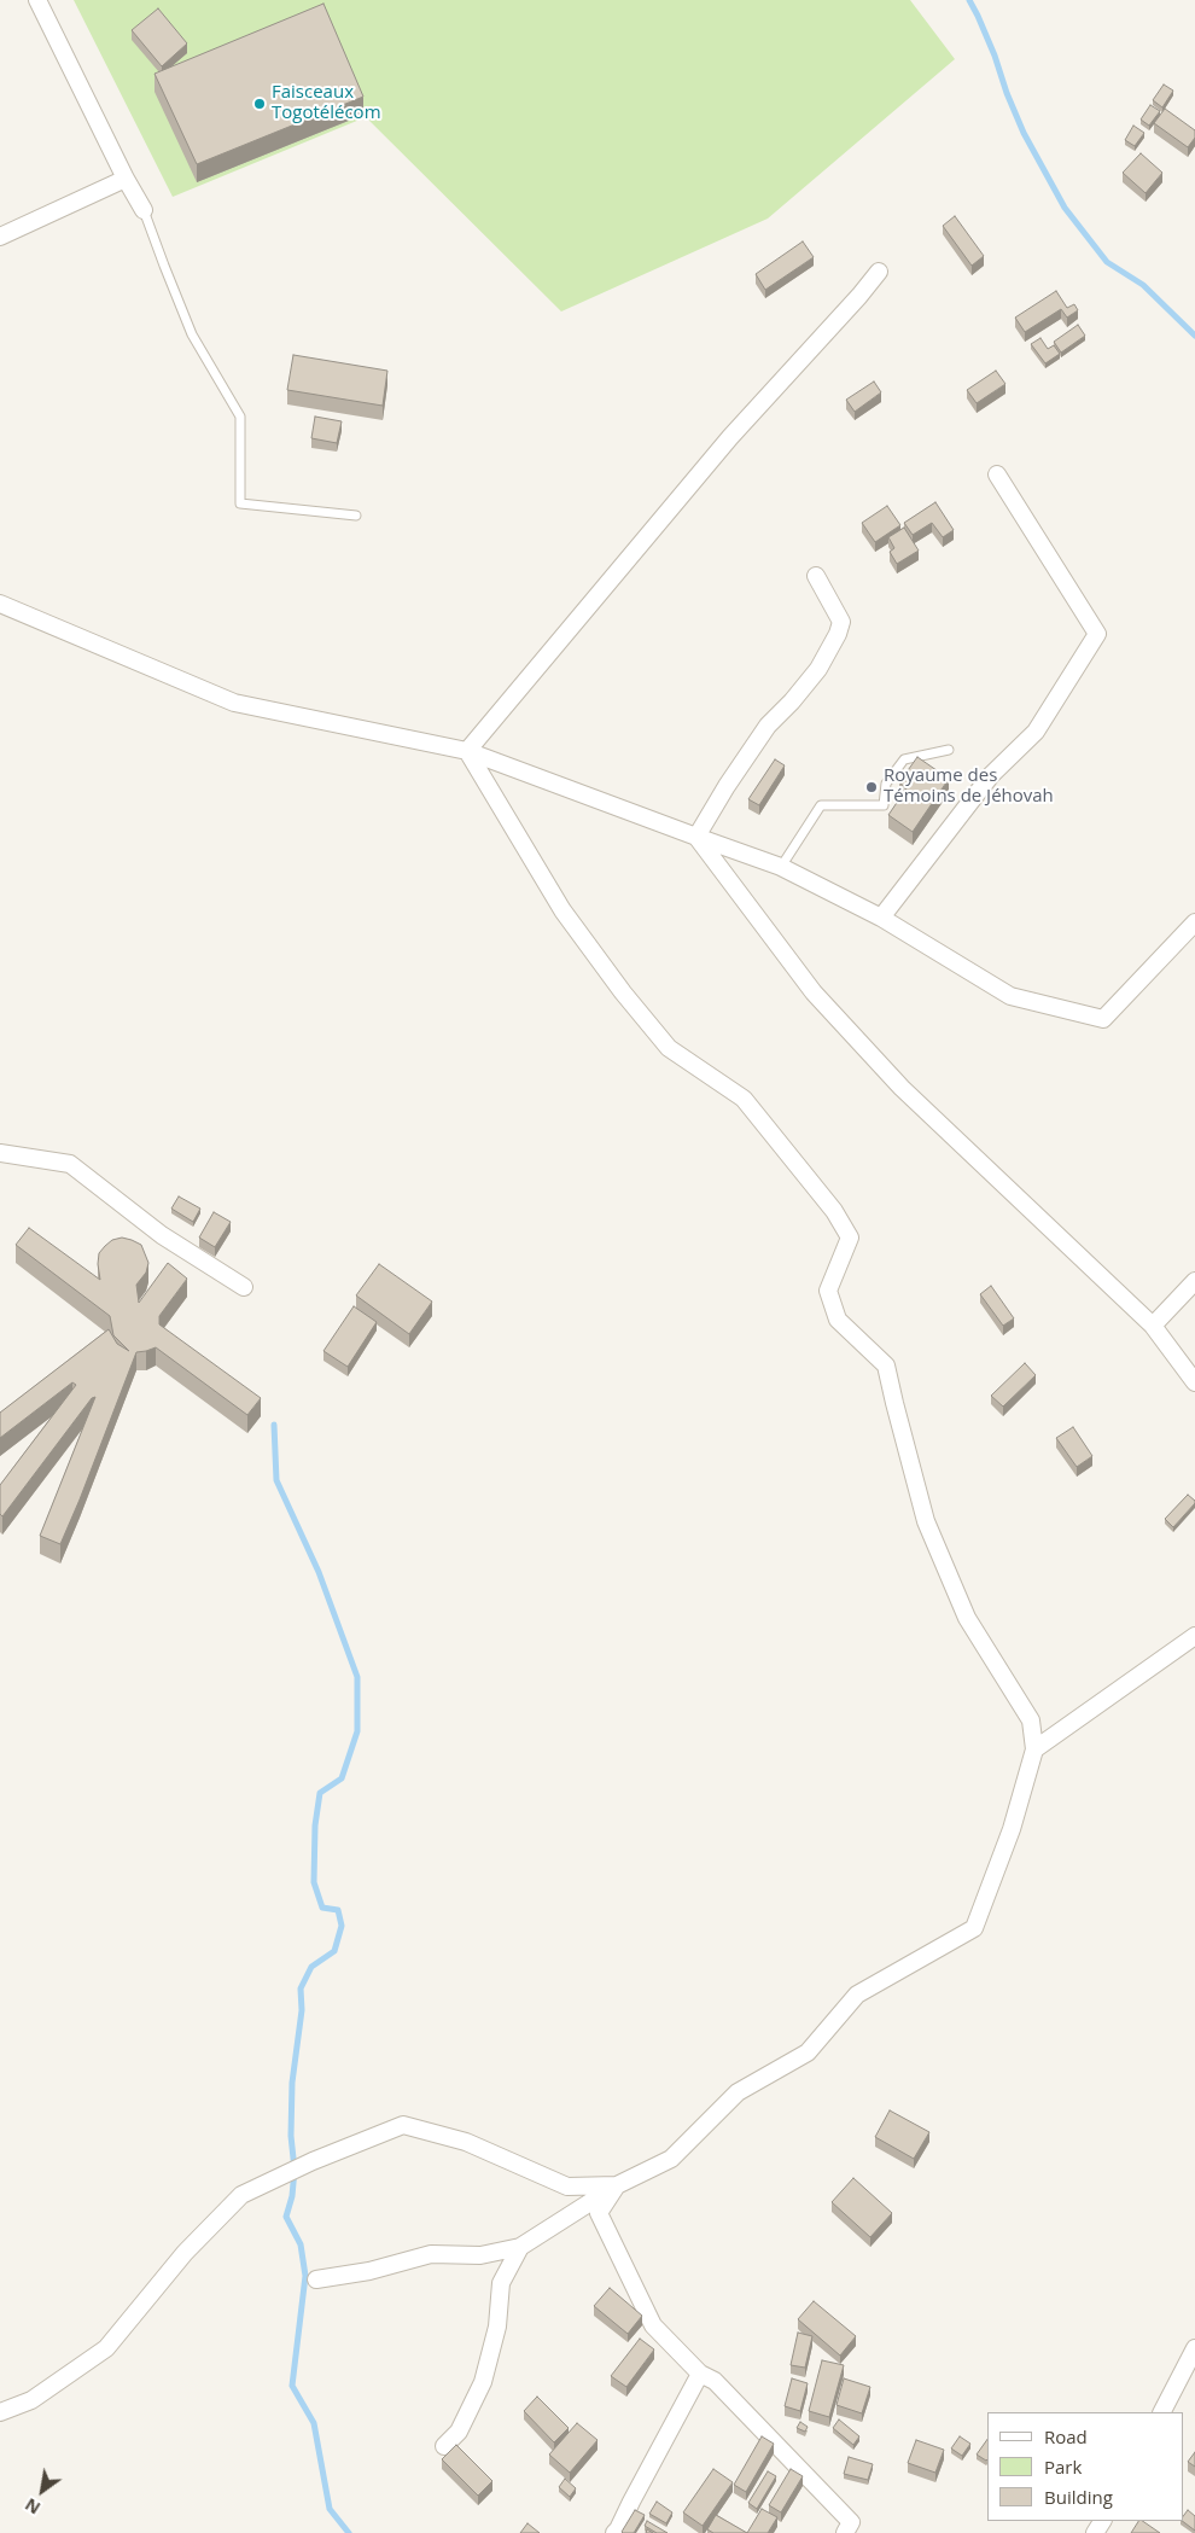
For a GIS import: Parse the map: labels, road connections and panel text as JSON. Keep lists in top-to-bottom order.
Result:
{
  "places": ["Faisceaux Togotélécom", "Royaume des Témoins de Jéhovah"],
  "legend": ["Road", "Park", "Building"],
  "north": "bottom left"
}
